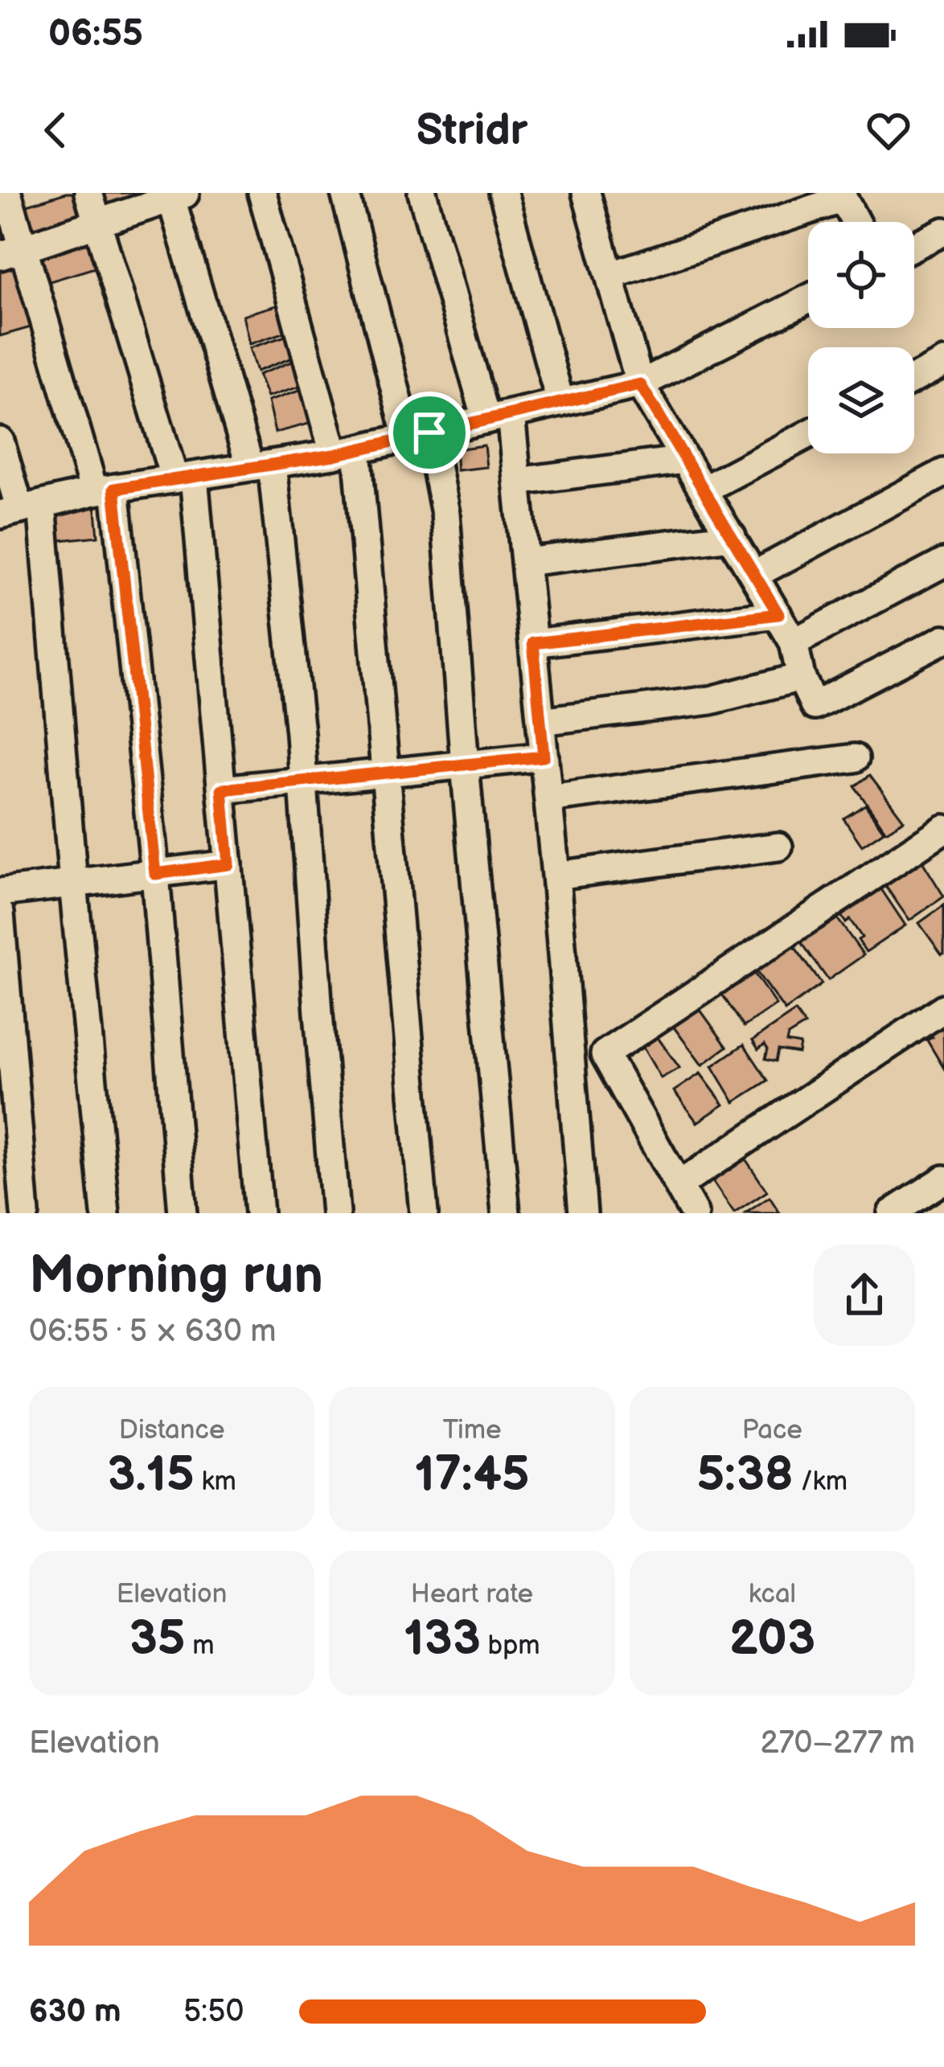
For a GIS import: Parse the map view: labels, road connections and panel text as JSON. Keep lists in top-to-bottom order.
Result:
{
  "page": {
    "status": "06:55",
    "header": "Stridr",
    "heading": ["Morning run", "06:55 · 5 × 630 m"],
    "stats": [
      ["Distance", "3.15 km"],
      ["Time", "17:45"],
      ["Pace", "5:38 /km"],
      ["Elevation", "35 m"],
      ["Heart rate", "133 bpm"],
      ["kcal", "203"]
    ],
    "chart": ["Elevation", "270–277 m"],
    "list": [
      {
        "name": "630 m",
        "note": "5:50"
      }
    ]
  }
}
